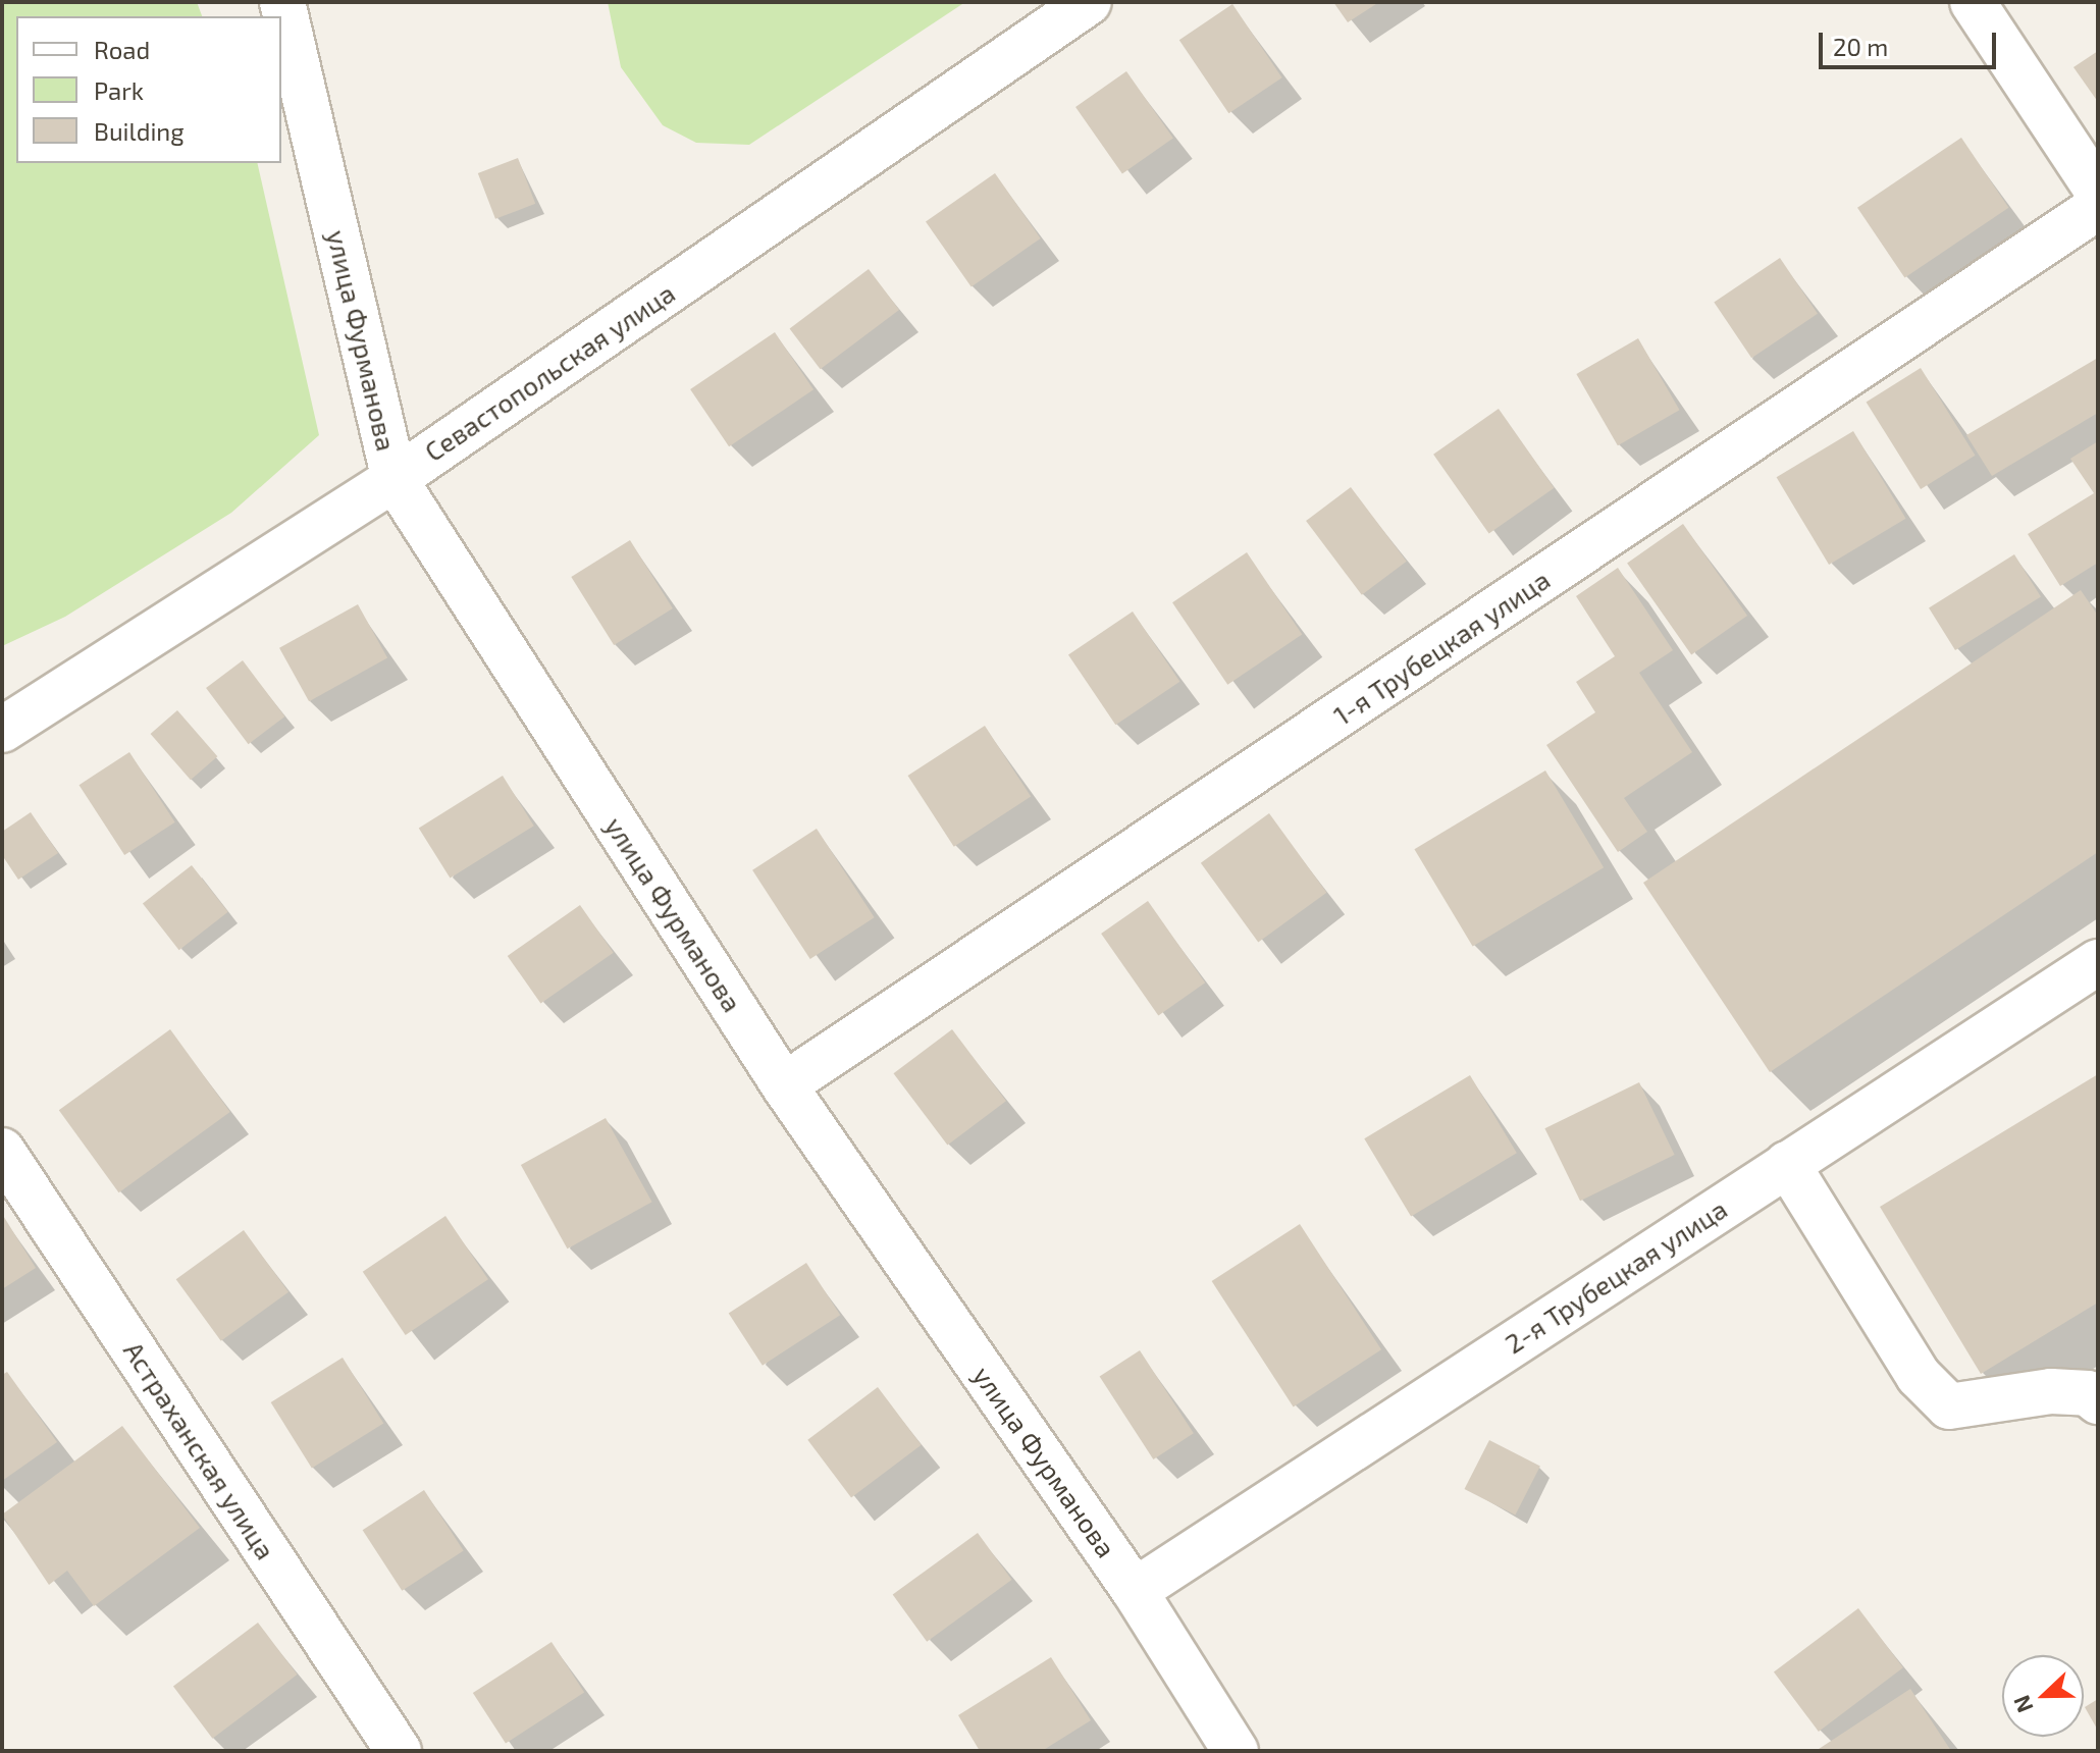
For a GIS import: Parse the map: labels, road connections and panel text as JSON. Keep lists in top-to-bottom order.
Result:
{
  "streets": {
    "street": [
      "улица Фурманова",
      "Севастопольская улица",
      "1-я Трубецкая улица",
      "2-я Трубецкая улица",
      "Астраханская улица"
    ]
  },
  "crossings": [
    ["улица Фурманова", "Севастопольская улица"],
    ["улица Фурманова", "1-я Трубецкая улица"],
    ["улица Фурманова", "2-я Трубецкая улица"]
  ],
  "legend": ["Road", "Park", "Building"],
  "scale_bar": "20 m",
  "north": "left"
}
